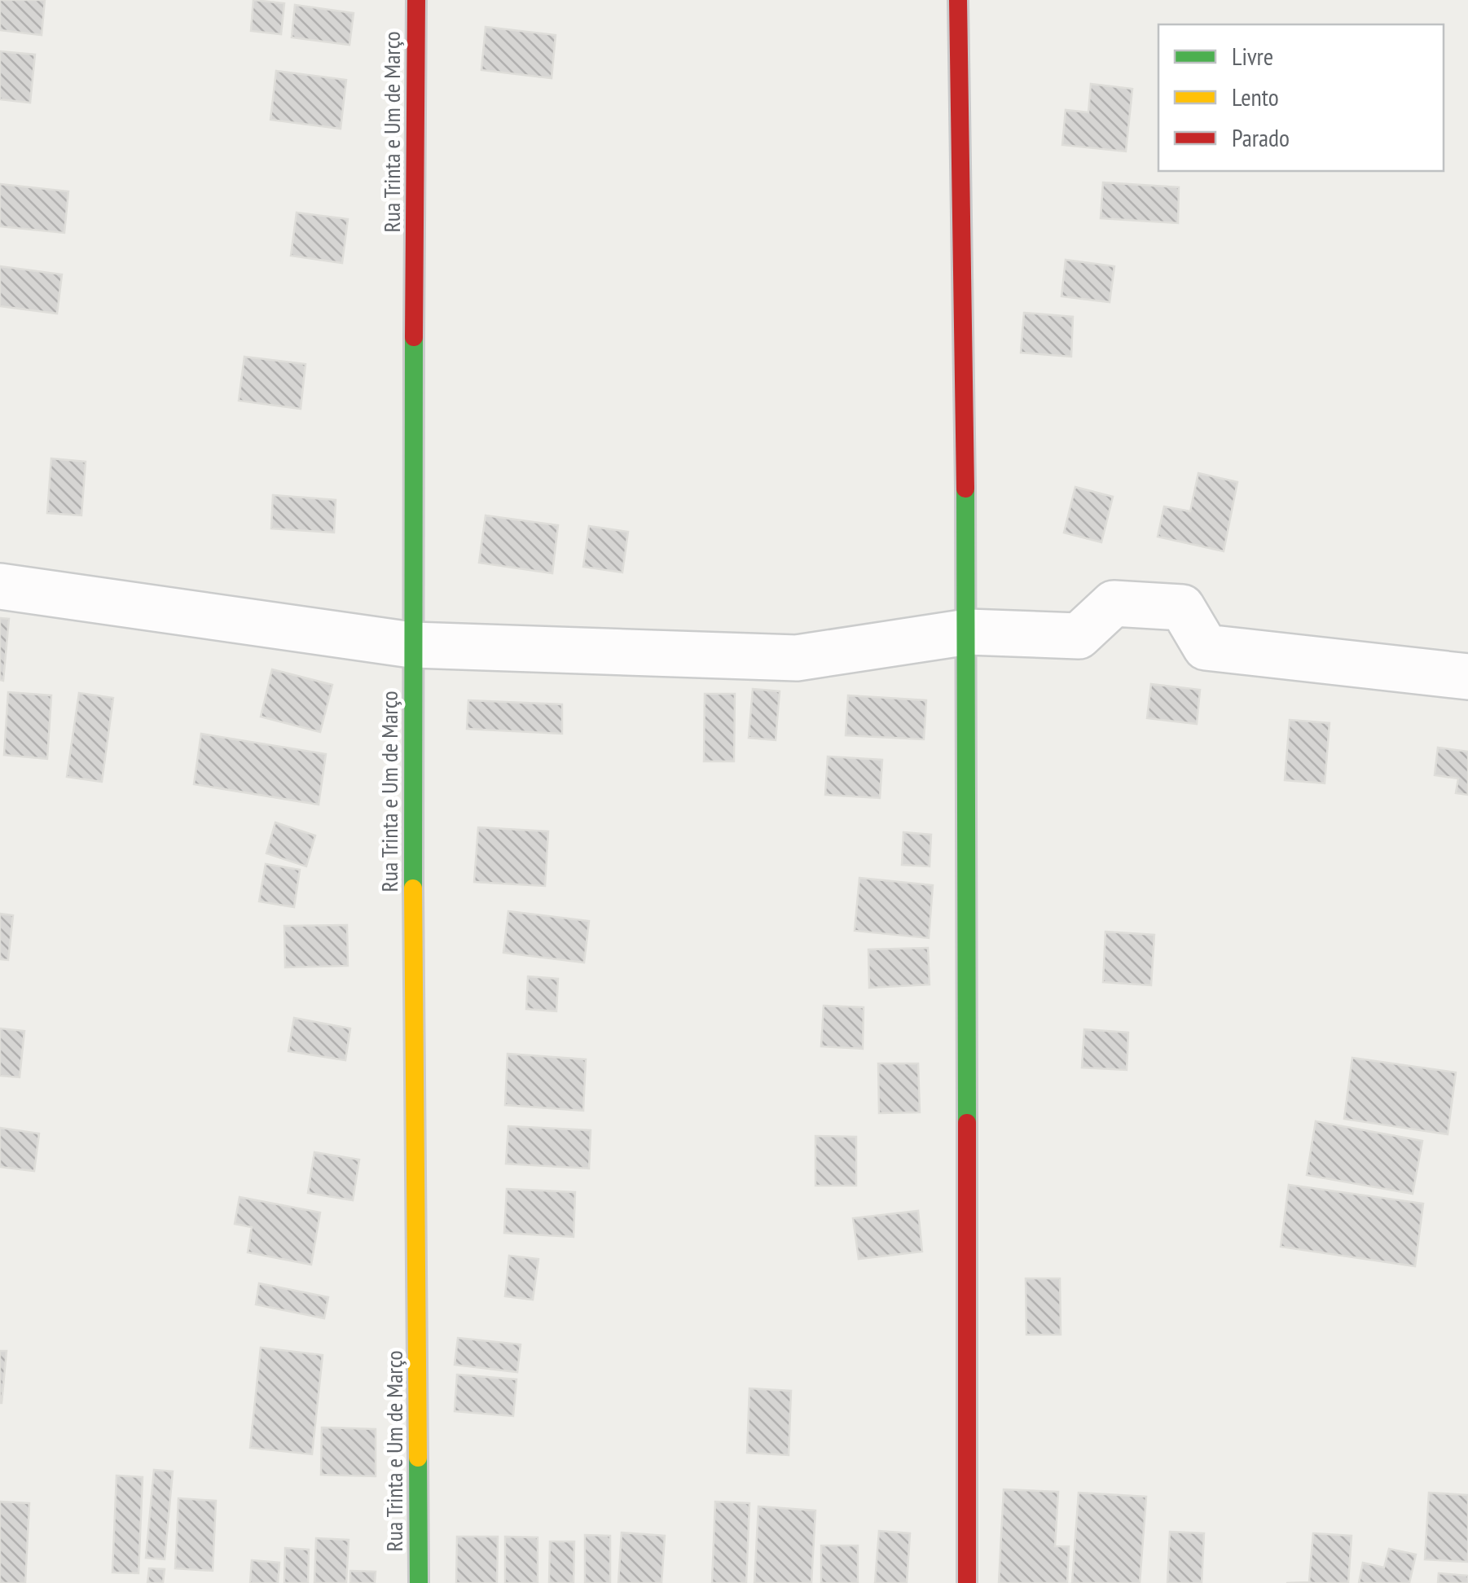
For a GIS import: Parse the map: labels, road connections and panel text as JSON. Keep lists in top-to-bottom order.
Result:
{
  "streets": {
    "street": ["Rua Trinta e Um de Março"]
  },
  "legend": ["Livre", "Lento", "Parado"]
}
